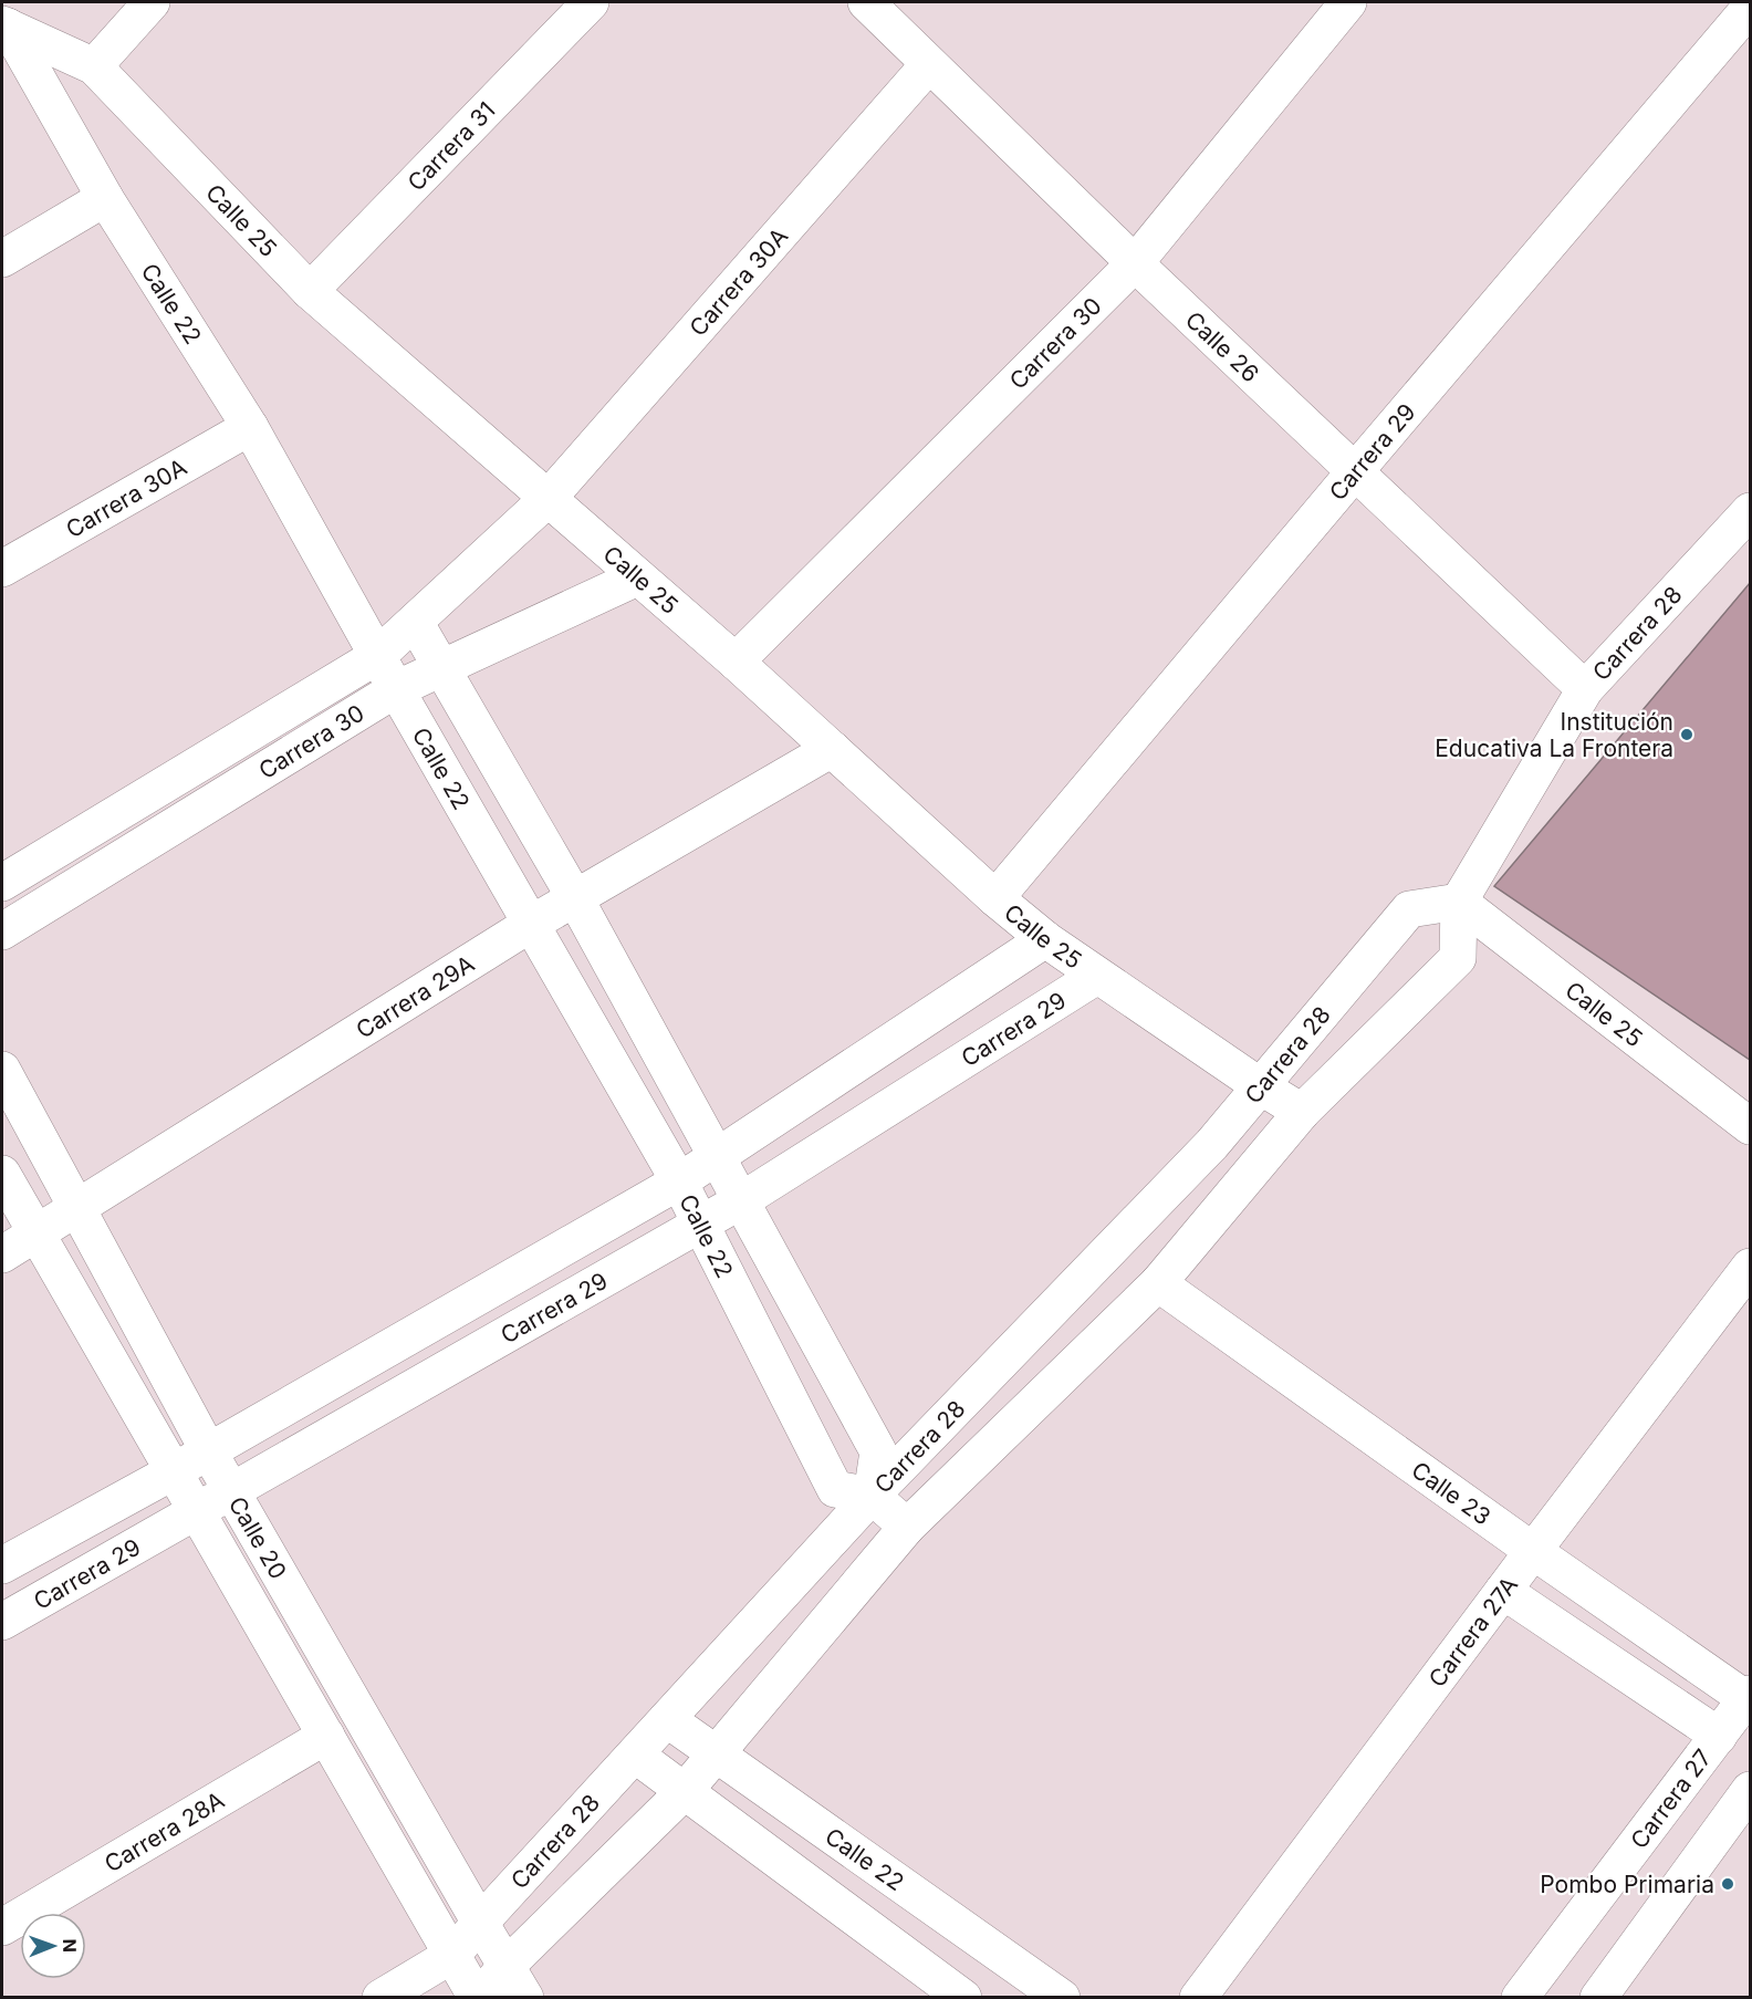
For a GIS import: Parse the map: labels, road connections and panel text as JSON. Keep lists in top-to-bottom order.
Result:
{
  "streets": {
    "street": [
      "Carrera 31",
      "Calle 25",
      "Carrera 30A",
      "Calle 22",
      "Carrera 30",
      "Calle 26",
      "Carrera 29",
      "Carrera 28",
      "Carrera 29A",
      "Calle 23",
      "Calle 20",
      "Carrera 27A",
      "Carrera 27",
      "Carrera 28A"
    ]
  },
  "crossings": [
    ["Carrera 31", "Calle 25"],
    ["Calle 25", "Carrera 30A"],
    ["Calle 25", "Calle 22"],
    ["Calle 25", "Carrera 30"],
    ["Calle 25", "Carrera 29"],
    ["Calle 25", "Carrera 28"],
    ["Calle 25", "Carrera 29A"],
    ["Carrera 30A", "Calle 22"],
    ["Carrera 30A", "Carrera 30"],
    ["Carrera 30A", "Calle 26"],
    ["Calle 22", "Carrera 30"],
    ["Calle 22", "Carrera 29"],
    ["Calle 22", "Carrera 28"],
    ["Calle 22", "Carrera 29A"],
    ["Carrera 30", "Calle 26"],
    ["Calle 26", "Carrera 29"],
    ["Calle 26", "Carrera 28"],
    ["Carrera 29", "Calle 20"],
    ["Carrera 28", "Calle 23"],
    ["Carrera 28", "Calle 20"],
    ["Carrera 29A", "Calle 20"],
    ["Calle 23", "Carrera 27A"],
    ["Calle 23", "Carrera 27"],
    ["Calle 20", "Carrera 28A"]
  ],
  "places": ["Institución Educativa La Frontera", "Pombo Primaria"],
  "north": "right"
}
